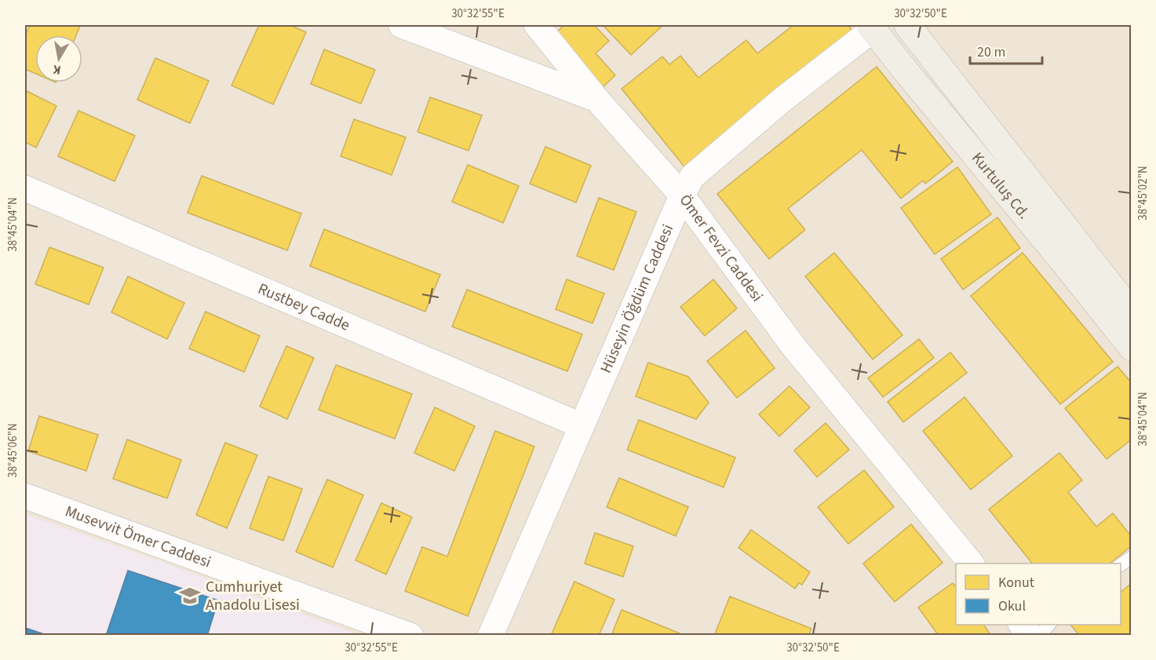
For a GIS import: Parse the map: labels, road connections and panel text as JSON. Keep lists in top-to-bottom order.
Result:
{
  "streets": {
    "main road": ["Kurtuluş Cd."],
    "street": [
      "Ömer Fevzi Caddesi",
      "Hüseyin Öğdüm Caddesi",
      "Rustbey Cadde",
      "Musevvit Ömer Caddesi"
    ]
  },
  "crossings": [
    ["Kurtuluş Cd.", "Hüseyin Öğdüm Caddesi"],
    ["Ömer Fevzi Caddesi", "Hüseyin Öğdüm Caddesi"],
    ["Hüseyin Öğdüm Caddesi", "Rustbey Cadde"]
  ],
  "places": {
    "school or university": ["Cumhuriyet Anadolu Lisesi"]
  },
  "legend": ["Konut", "Okul"],
  "scale_bar": "20 m",
  "north": "bottom",
  "coordinates": [
    "30°32'55\"E",
    "30°32'50\"E",
    "38°45'02\"N",
    "38°45'04\"N",
    "38°45'06\"N"
  ]
}
